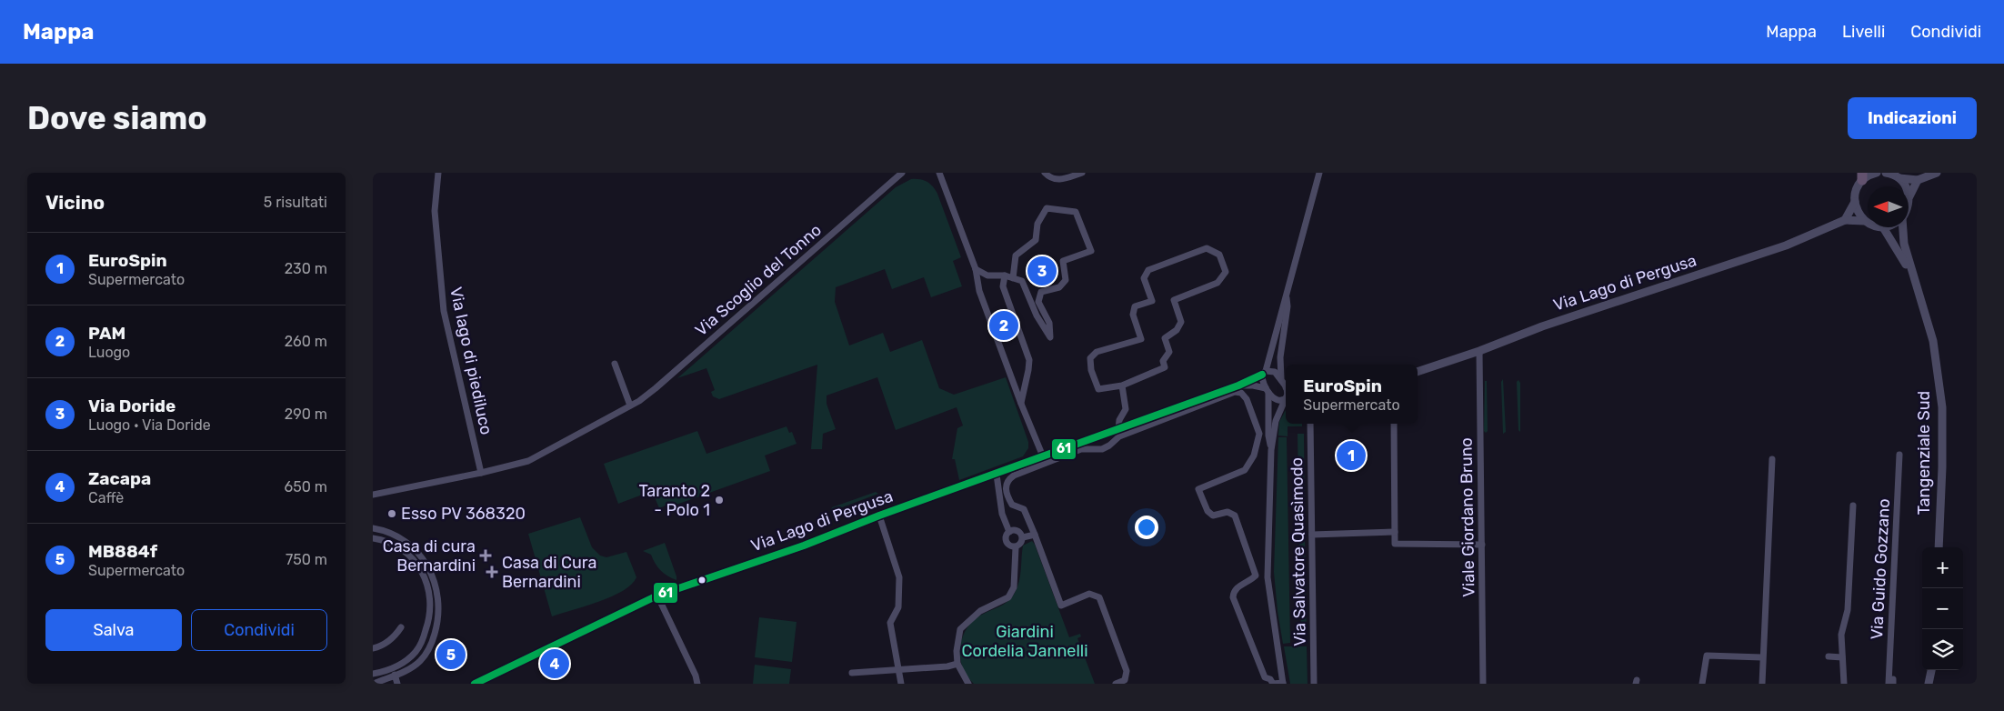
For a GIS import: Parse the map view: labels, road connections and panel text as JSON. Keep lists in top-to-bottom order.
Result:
{
  "streets": {
    "street": [
      "Via Scoglio del Tonno",
      "Via Lago di Pergusa",
      "Via lago di piediluco",
      "Tangenziale Sud",
      "Viale Giordano Bruno",
      "Via Salvatore Quasìmodo",
      "Via Guido Gozzano"
    ]
  },
  "crossings": [
    ["Via Scoglio del Tonno", "Via lago di piediluco"],
    ["Via Lago di Pergusa", "Viale Giordano Bruno"]
  ],
  "parks": ["Giardini Cordelia Jannelli"],
  "places": {
    "other": ["Taranto 2 - Polo 1", "Esso PV 368320"],
    "health": ["Casa di cura Bernardini", "Casa di Cura Bernardini"]
  },
  "lines": ["transit line 61"],
  "north": "left",
  "page": {
    "header": "Mappa",
    "nav": ["Mappa", "Livelli", "Condividi"],
    "buttons": [
      "Indicazioni",
      ["Salva", "Condividi"]
    ],
    "title": "Dove siamo",
    "heading": ["Vicino", "5 risultati"],
    "list": [
      {
        "mark": "1",
        "name": "EuroSpin",
        "note": "Supermercato",
        "value": "230 m"
      },
      {
        "mark": "2",
        "name": "PAM",
        "note": "Luogo",
        "value": "260 m"
      },
      {
        "mark": "3",
        "name": "Via Doride",
        "note": "Luogo · Via Doride",
        "value": "290 m"
      },
      {
        "mark": "4",
        "name": "Zacapa",
        "note": "Caffè",
        "value": "650 m"
      },
      {
        "mark": "5",
        "name": "MB884f",
        "note": "Supermercato",
        "value": "750 m"
      }
    ],
    "pins": [
      "3",
      "2",
      "1",
      "5",
      "4"
    ],
    "popup": ["EuroSpin", "Supermercato"],
    "map_buttons": ["+", "−"]
  }
}
